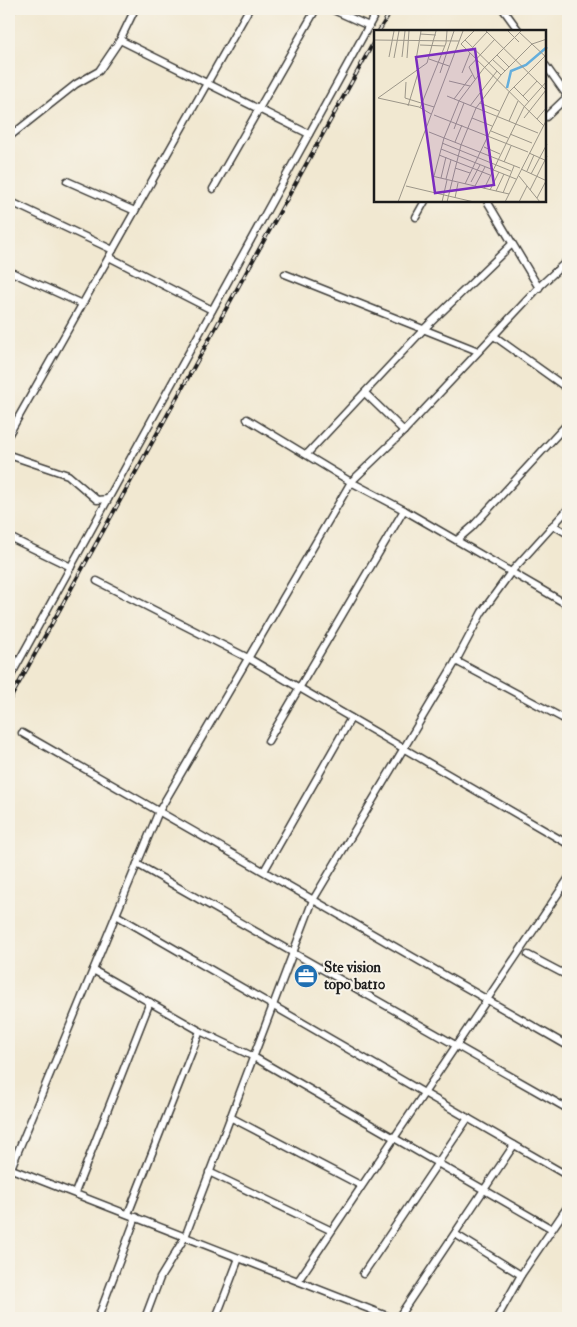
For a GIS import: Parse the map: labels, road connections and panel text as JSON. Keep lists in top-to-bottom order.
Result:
{
  "places": {
    "office": ["Ste vision topo bat10"]
  }
}
